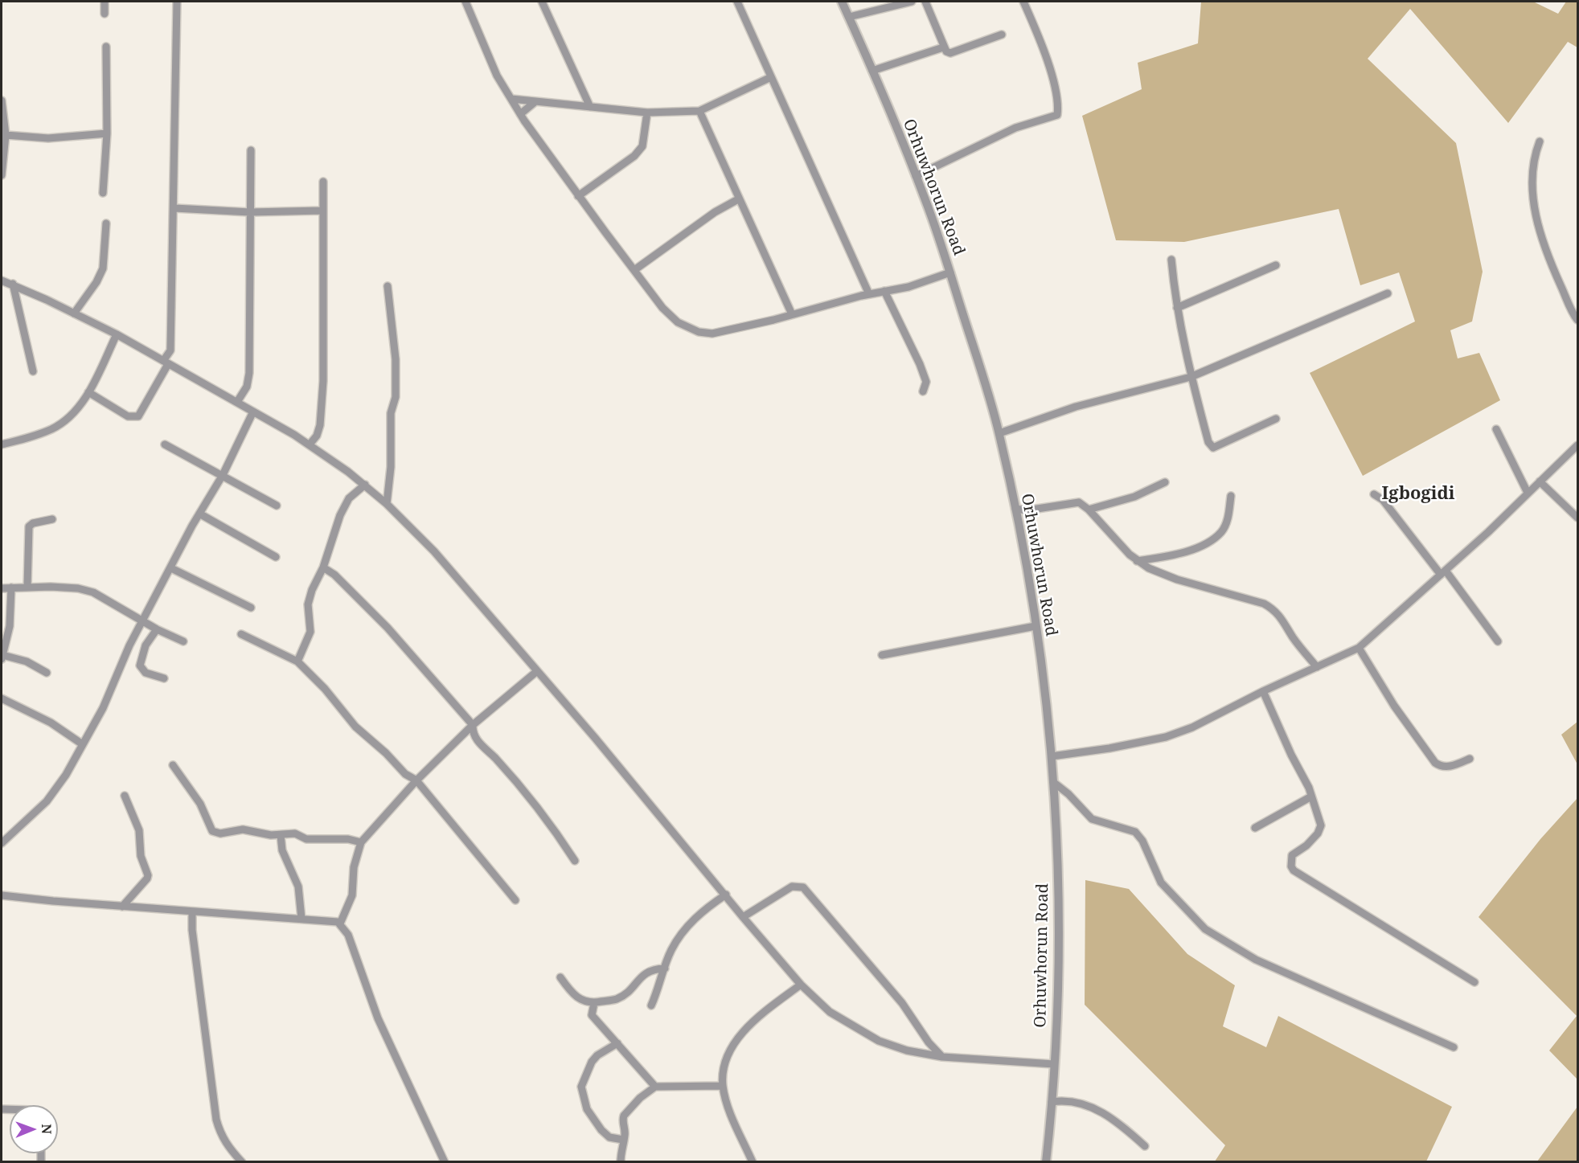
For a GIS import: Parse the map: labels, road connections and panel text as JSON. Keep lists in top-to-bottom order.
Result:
{
  "streets": {
    "street": ["Orhuwhorun Road"]
  },
  "districts": ["Igbogidi"],
  "north": "right"
}
